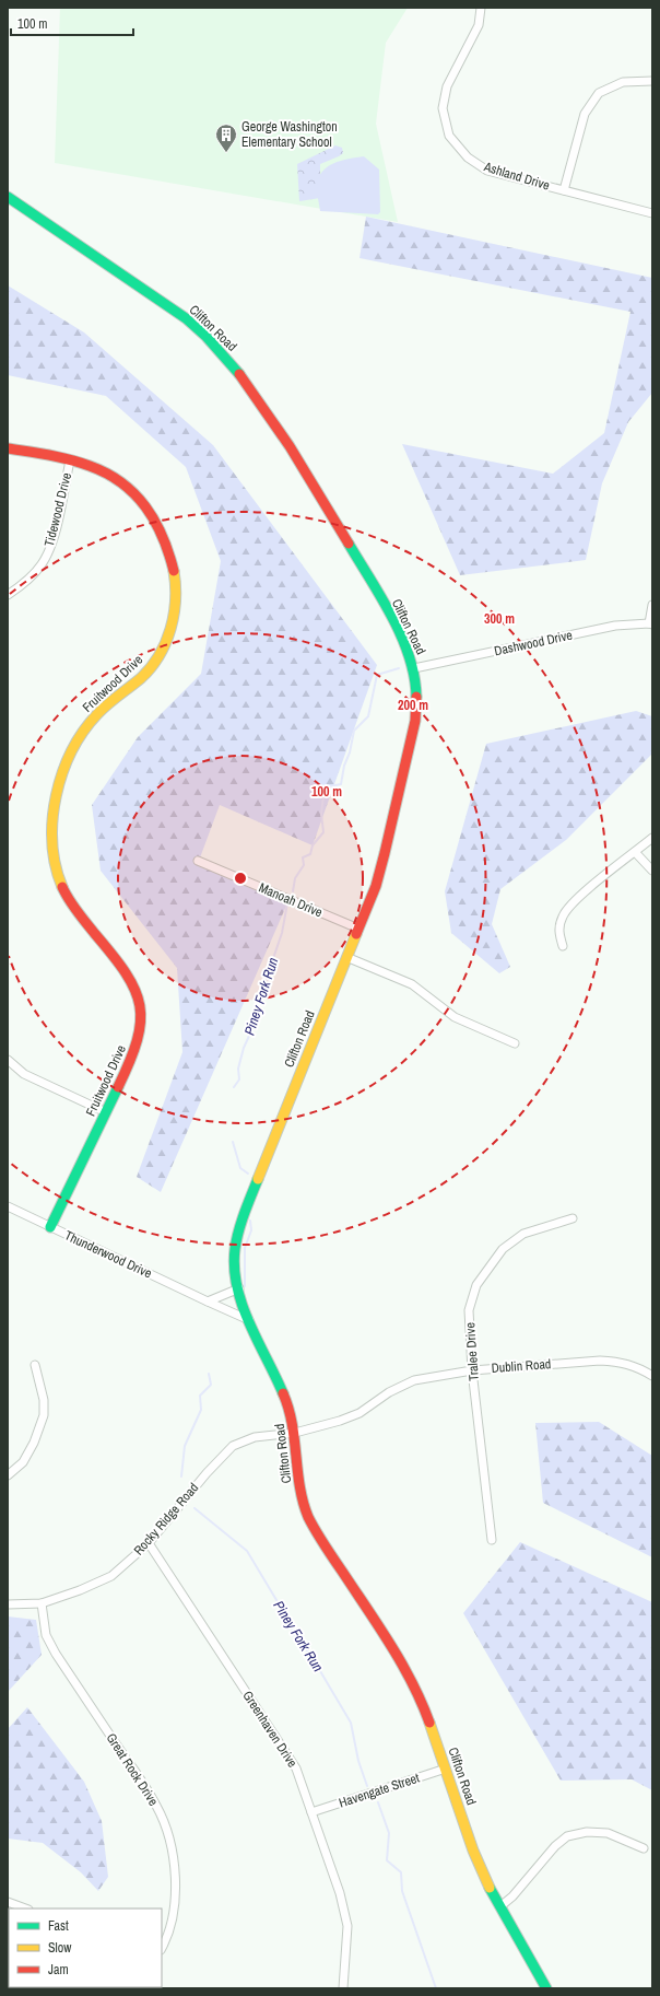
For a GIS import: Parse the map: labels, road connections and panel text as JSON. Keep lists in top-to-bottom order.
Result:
{
  "streets": {
    "main road": ["Clifton Road", "Fruitwood Drive"],
    "street": [
      "Ashland Drive",
      "Tidewood Drive",
      "Dashwood Drive",
      "Manoah Drive",
      "Thunderwood Drive",
      "Tralee Drive",
      "Dublin Road",
      "Rocky Ridge Road",
      "Greenhaven Drive",
      "Great Rock Drive",
      "Havengate Street"
    ]
  },
  "crossings": [
    ["Clifton Road", "Dashwood Drive"],
    ["Clifton Road", "Manoah Drive"],
    ["Clifton Road", "Thunderwood Drive"],
    ["Clifton Road", "Dublin Road"],
    ["Clifton Road", "Rocky Ridge Road"],
    ["Clifton Road", "Havengate Street"],
    ["Tidewood Drive", "Fruitwood Drive"],
    ["Fruitwood Drive", "Thunderwood Drive"],
    ["Tralee Drive", "Dublin Road"],
    ["Dublin Road", "Rocky Ridge Road"],
    ["Rocky Ridge Road", "Greenhaven Drive"],
    ["Rocky Ridge Road", "Great Rock Drive"],
    ["Greenhaven Drive", "Havengate Street"]
  ],
  "water": ["Piney Fork Run"],
  "places": {
    "building": ["George Washington Elementary School"]
  },
  "legend": ["Fast", "Slow", "Jam"],
  "scale_bar": "100 m",
  "rings": ["300 m", "200 m", "100 m"]
}
